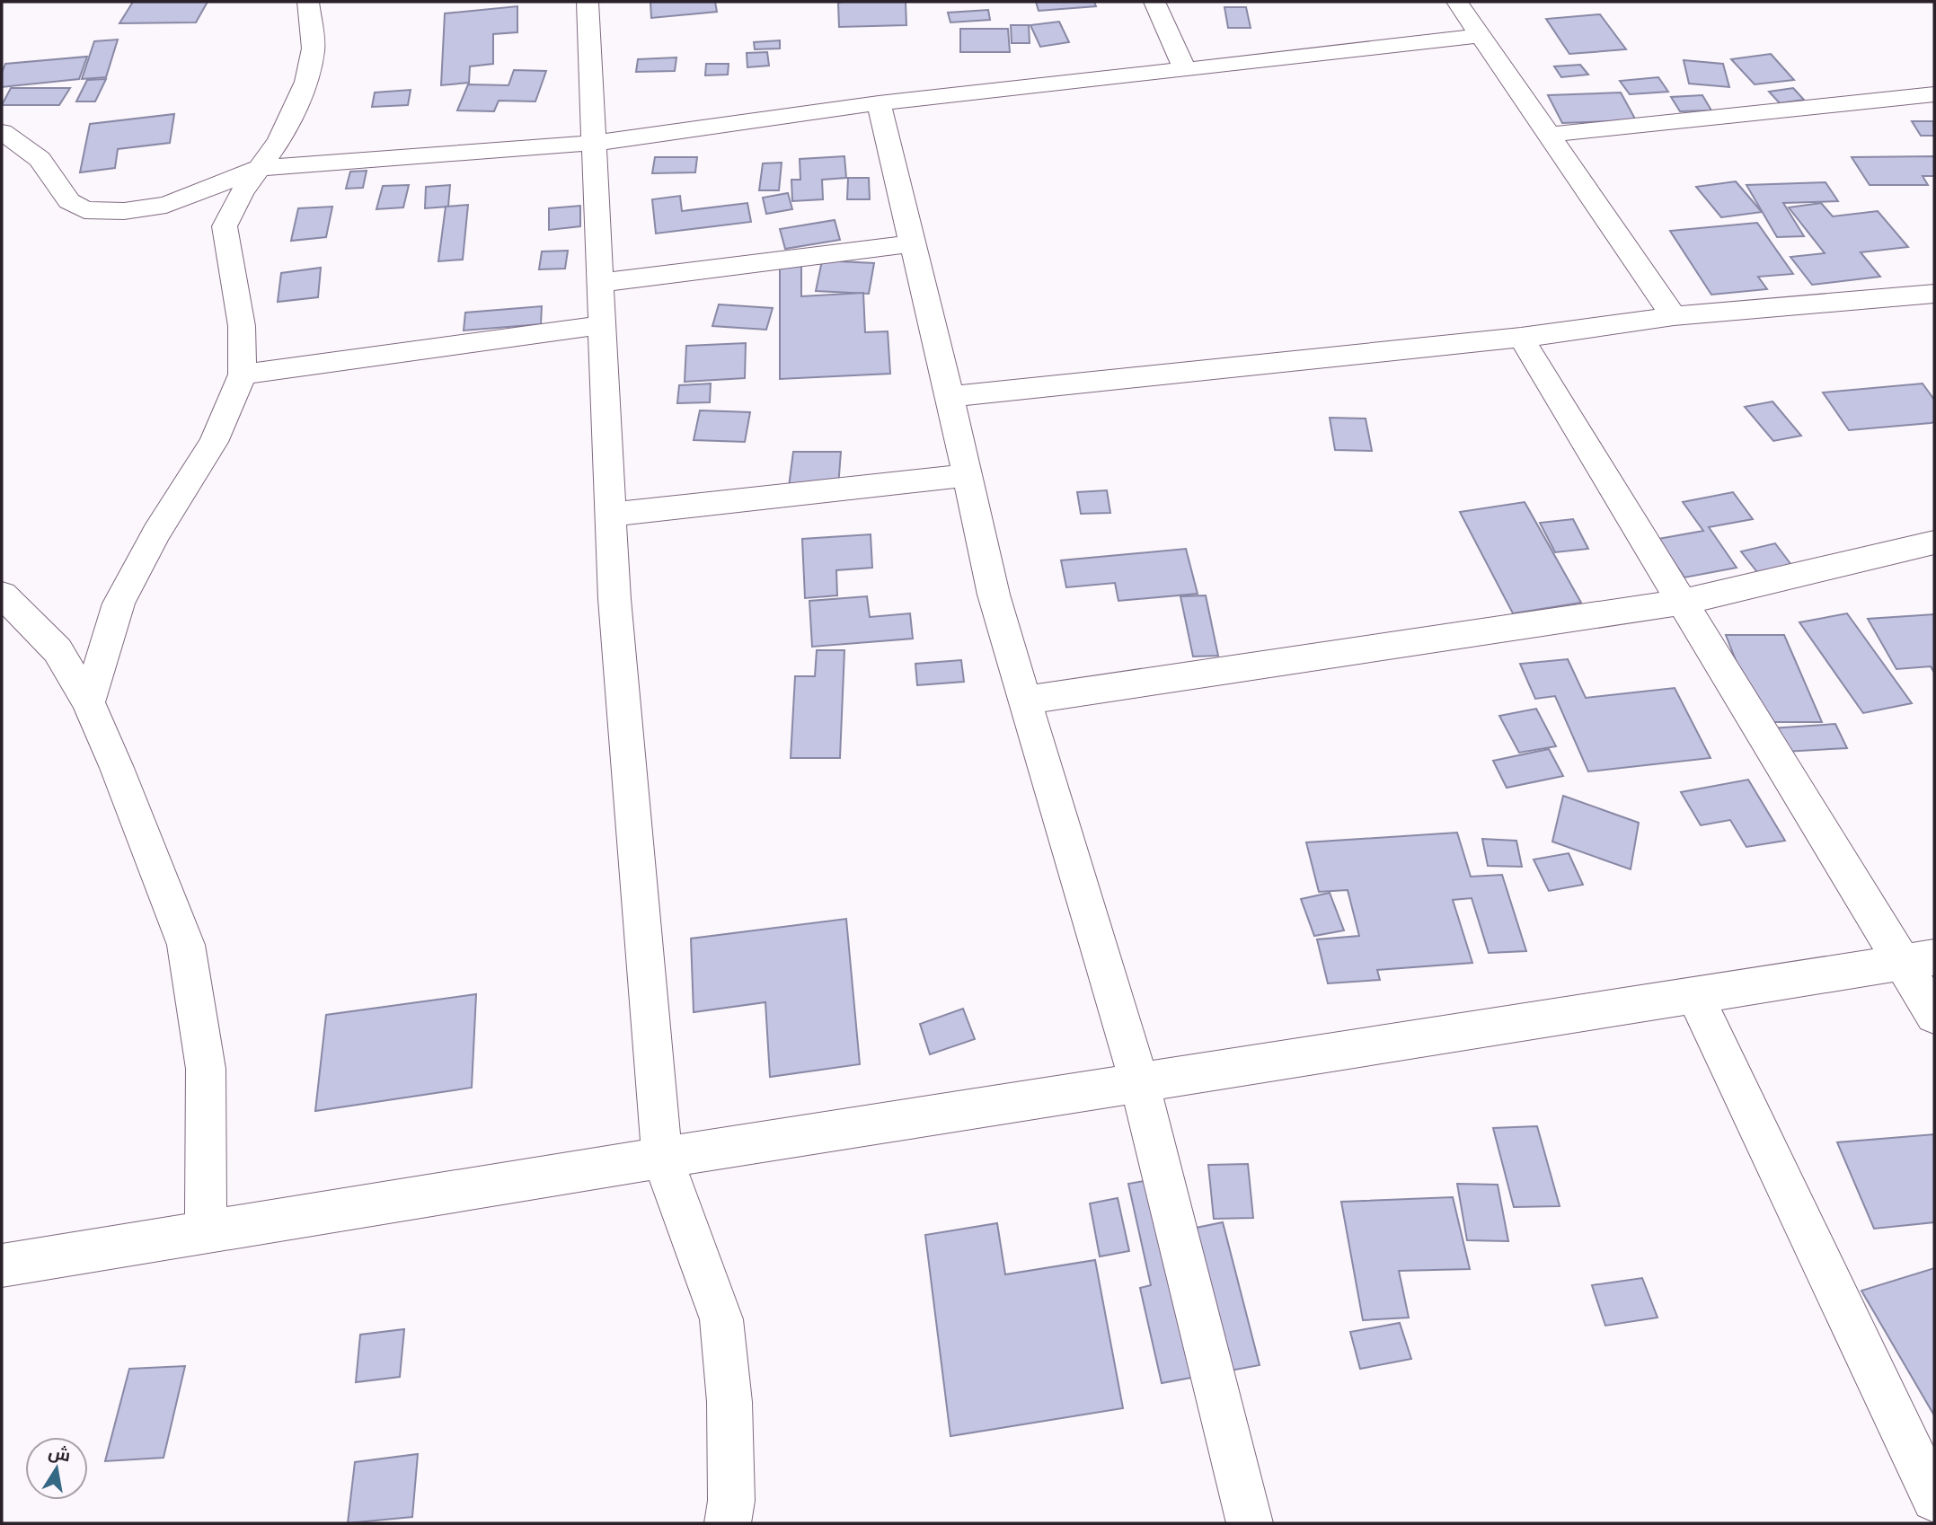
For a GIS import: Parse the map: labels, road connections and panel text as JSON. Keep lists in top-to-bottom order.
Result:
{
  "north": "top"
}
